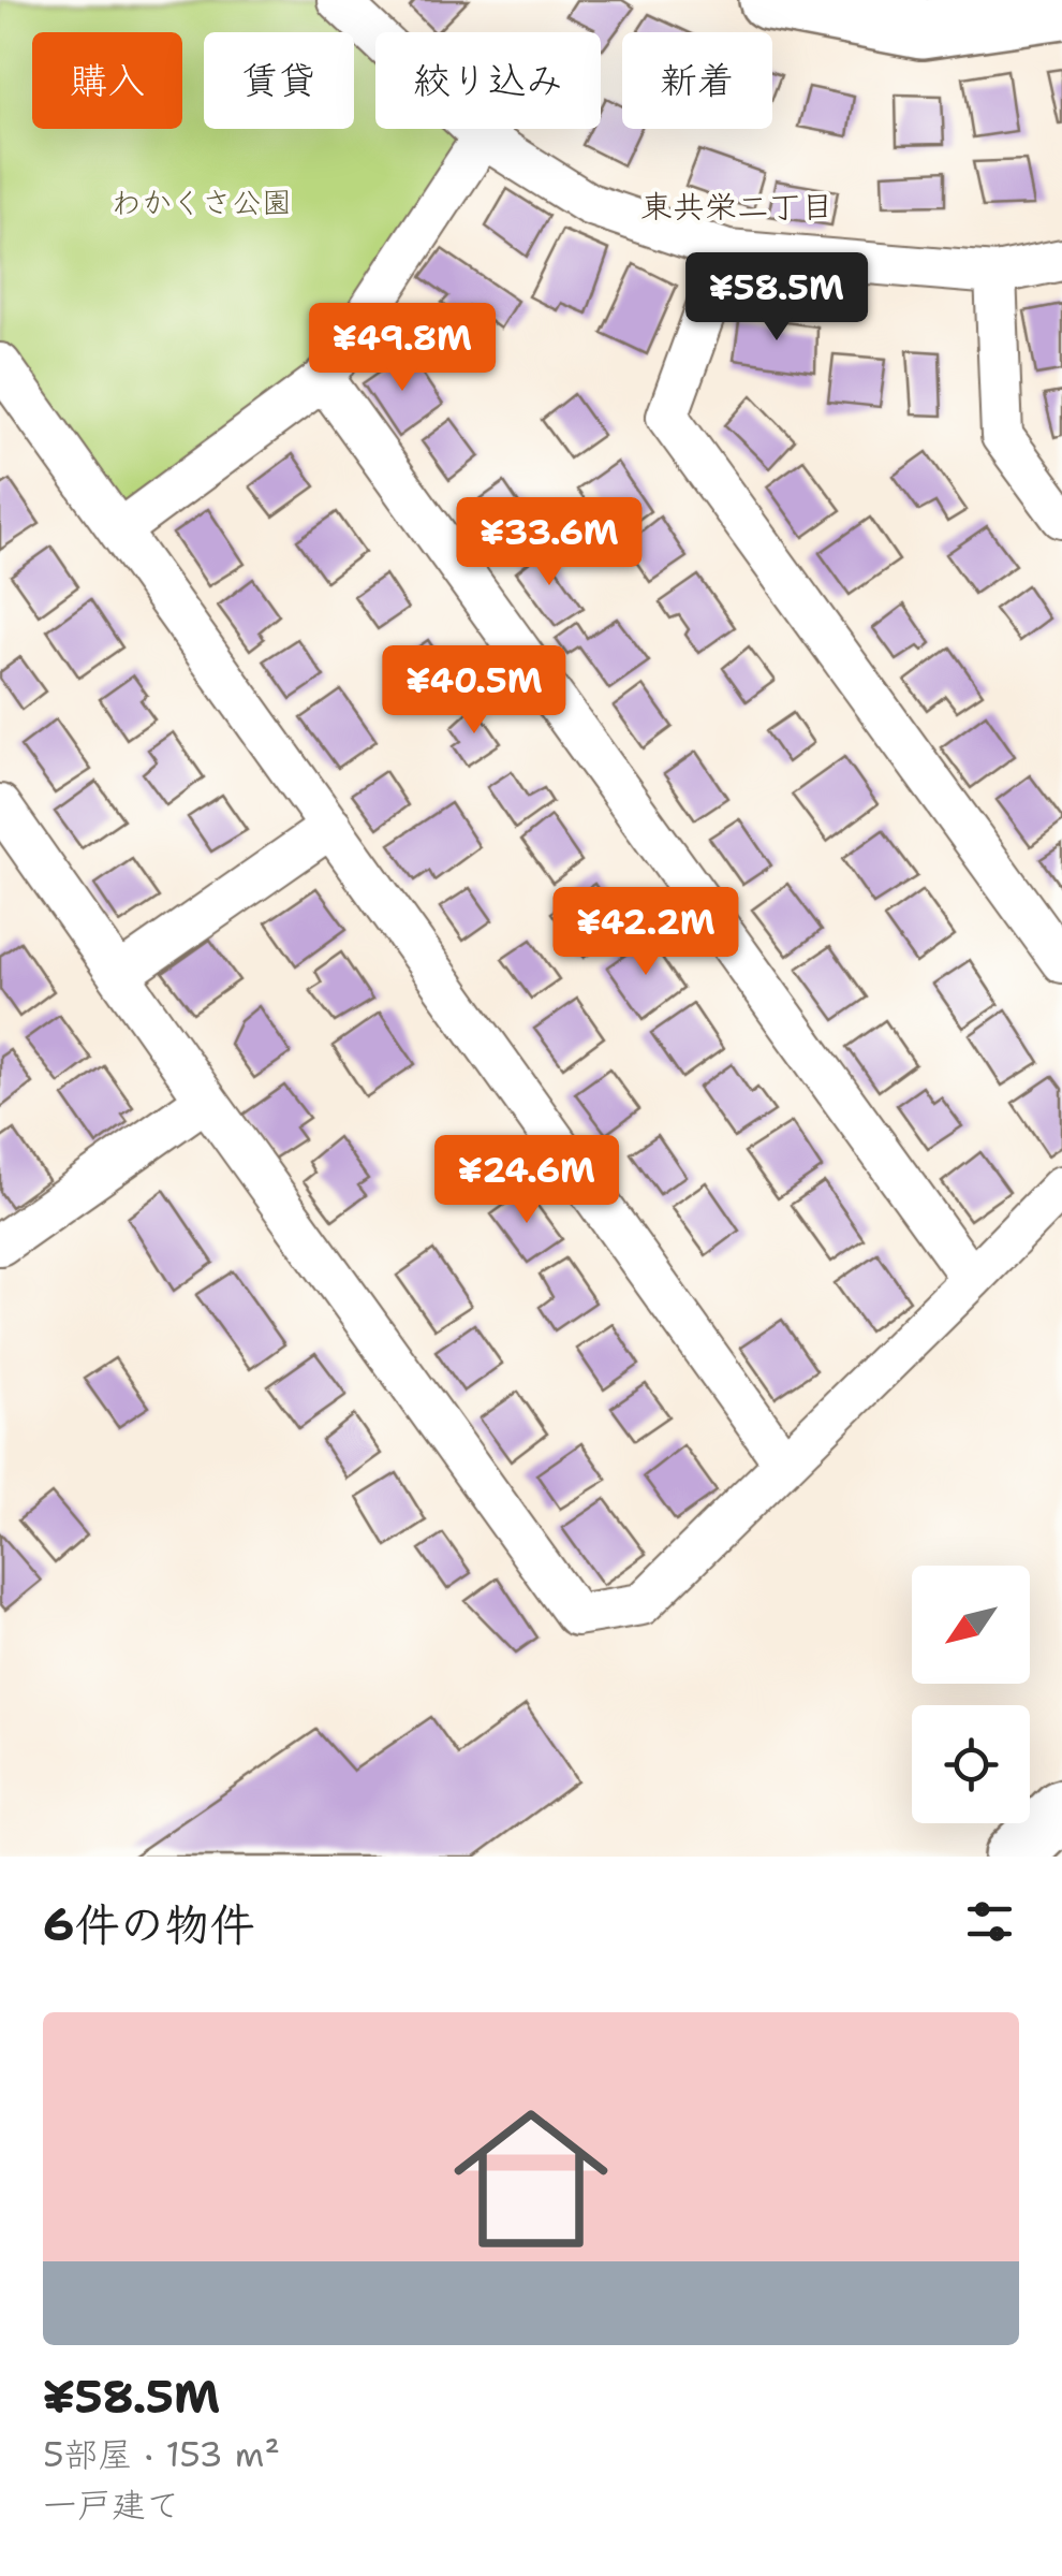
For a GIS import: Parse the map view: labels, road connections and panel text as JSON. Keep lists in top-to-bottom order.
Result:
{
  "districts": ["東共栄二丁目"],
  "parks": ["わかくさ公園"],
  "north": "bottom left",
  "page": {
    "chip": [
      "購入",
      "賃貸",
      "絞り込み",
      "新着"
    ],
    "price": [
      "¥58.5M",
      "¥49.8M",
      "¥33.6M",
      "¥40.5M",
      "¥42.2M",
      "¥24.6M"
    ],
    "heading": "6件の物件",
    "list": [
      {
        "name": "¥58.5M",
        "note": "5部屋 · 153 m² · 一戸建て"
      }
    ]
  }
}
